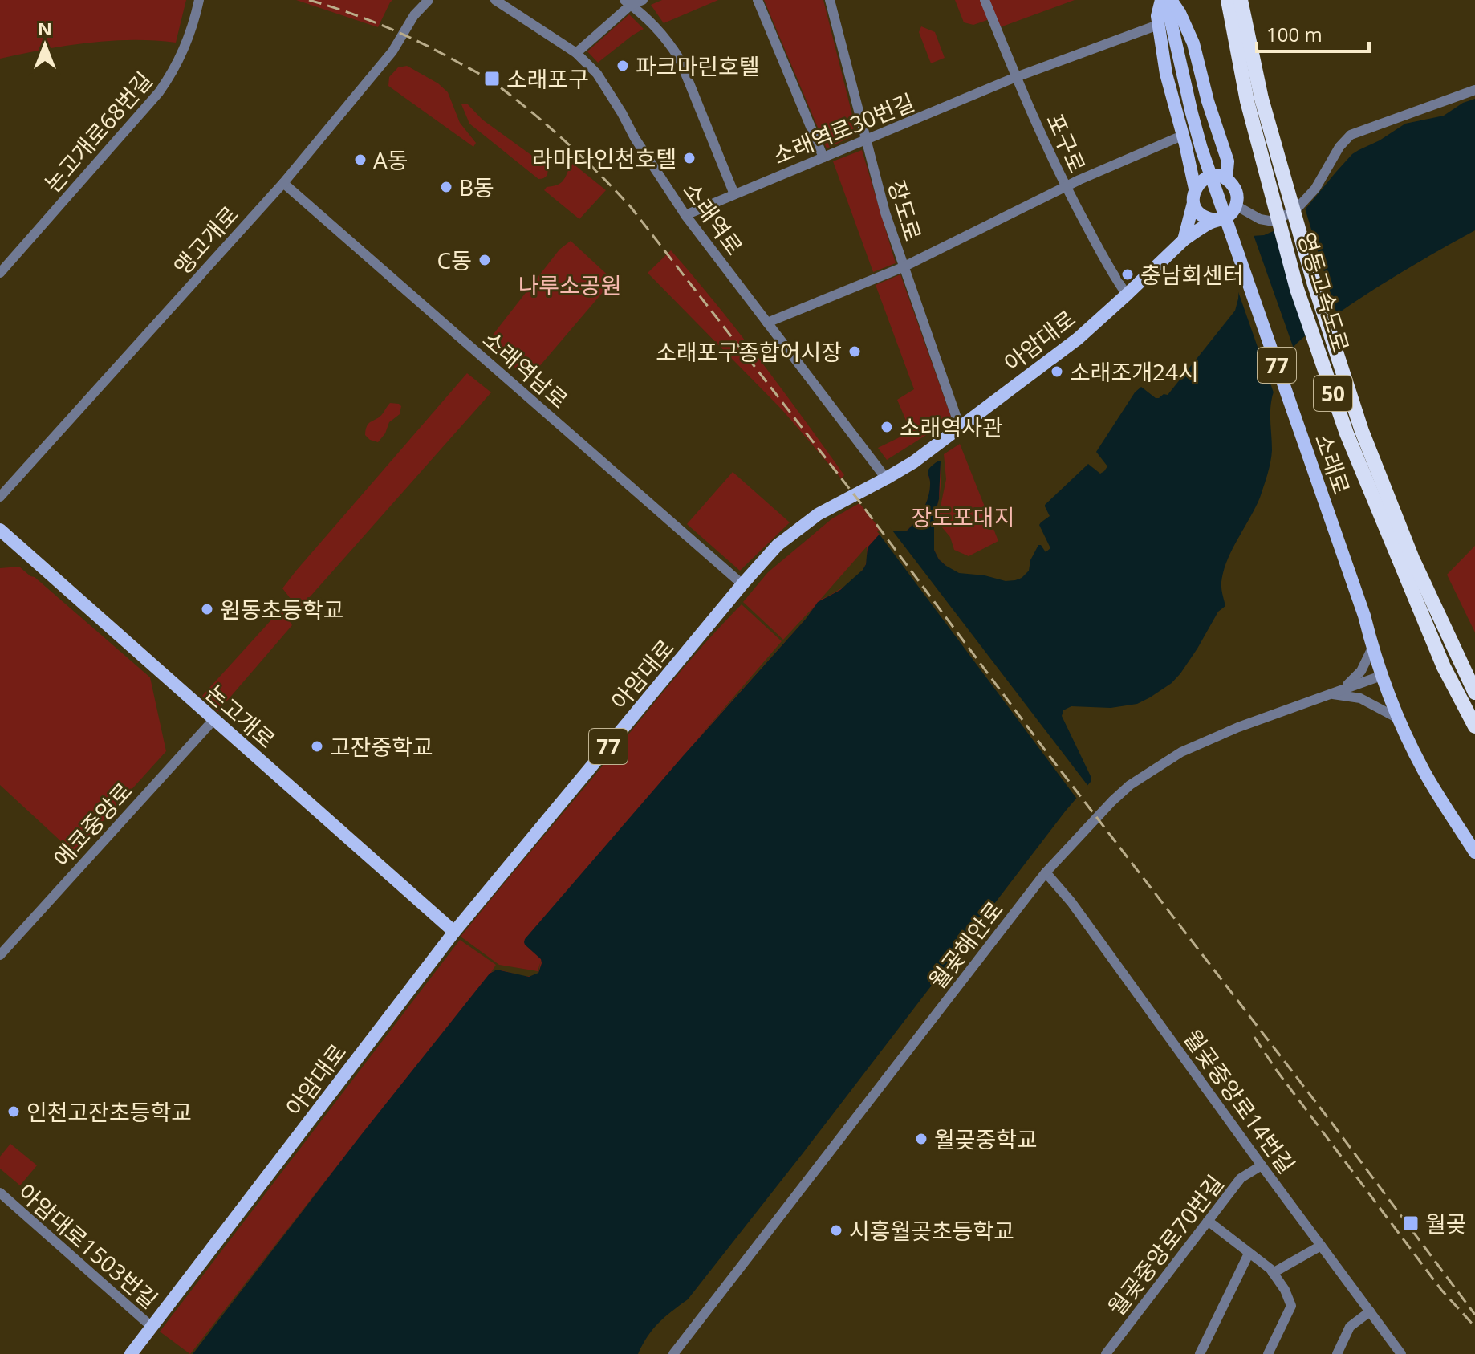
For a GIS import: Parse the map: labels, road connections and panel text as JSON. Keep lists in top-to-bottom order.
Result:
{
  "streets": {
    "highway": ["영동고속도로", "50"],
    "main road": [
      "아암대로",
      "77",
      "소래로",
      "논고개로"
    ],
    "street": [
      "소래역로30번길",
      "논고개로68번길",
      "포구로",
      "장도로",
      "소래역로",
      "앵고개로",
      "소래역남로",
      "에코중앙로",
      "월곶해안로",
      "월곶중앙로14번길",
      "월곶중앙로70번길",
      "아암대로1503번길"
    ]
  },
  "crossings": [
    ["소래역로30번길", "포구로"],
    ["소래역로30번길", "장도로"],
    ["소래역로30번길", "소래역로"],
    ["포구로", "아암대로"],
    ["장도로", "아암대로"],
    ["소래역로", "아암대로"],
    ["앵고개로", "소래역남로"],
    ["아암대로", "77"],
    ["아암대로", "소래역남로"],
    ["아암대로", "논고개로"],
    ["아암대로", "아암대로1503번길"],
    ["77", "소래로"],
    ["소래로", "월곶해안로"],
    ["논고개로", "에코중앙로"],
    ["월곶해안로", "월곶중앙로14번길"],
    ["월곶중앙로14번길", "월곶중앙로70번길"]
  ],
  "parks": ["나루소공원", "장도포대지"],
  "places": {
    "other": [
      "파크마린호텔",
      "라마다인천호텔",
      "A동",
      "B동",
      "C동",
      "충남회센터",
      "소래포구종합어시장",
      "소래조개24시",
      "소래역사관",
      "원동초등학교",
      "고잔중학교",
      "인천고잔초등학교",
      "월곶중학교",
      "시흥월곶초등학교"
    ],
    "transit": ["소래포구", "월곶"]
  },
  "scale_bar": "100 m",
  "north": "top"
}
